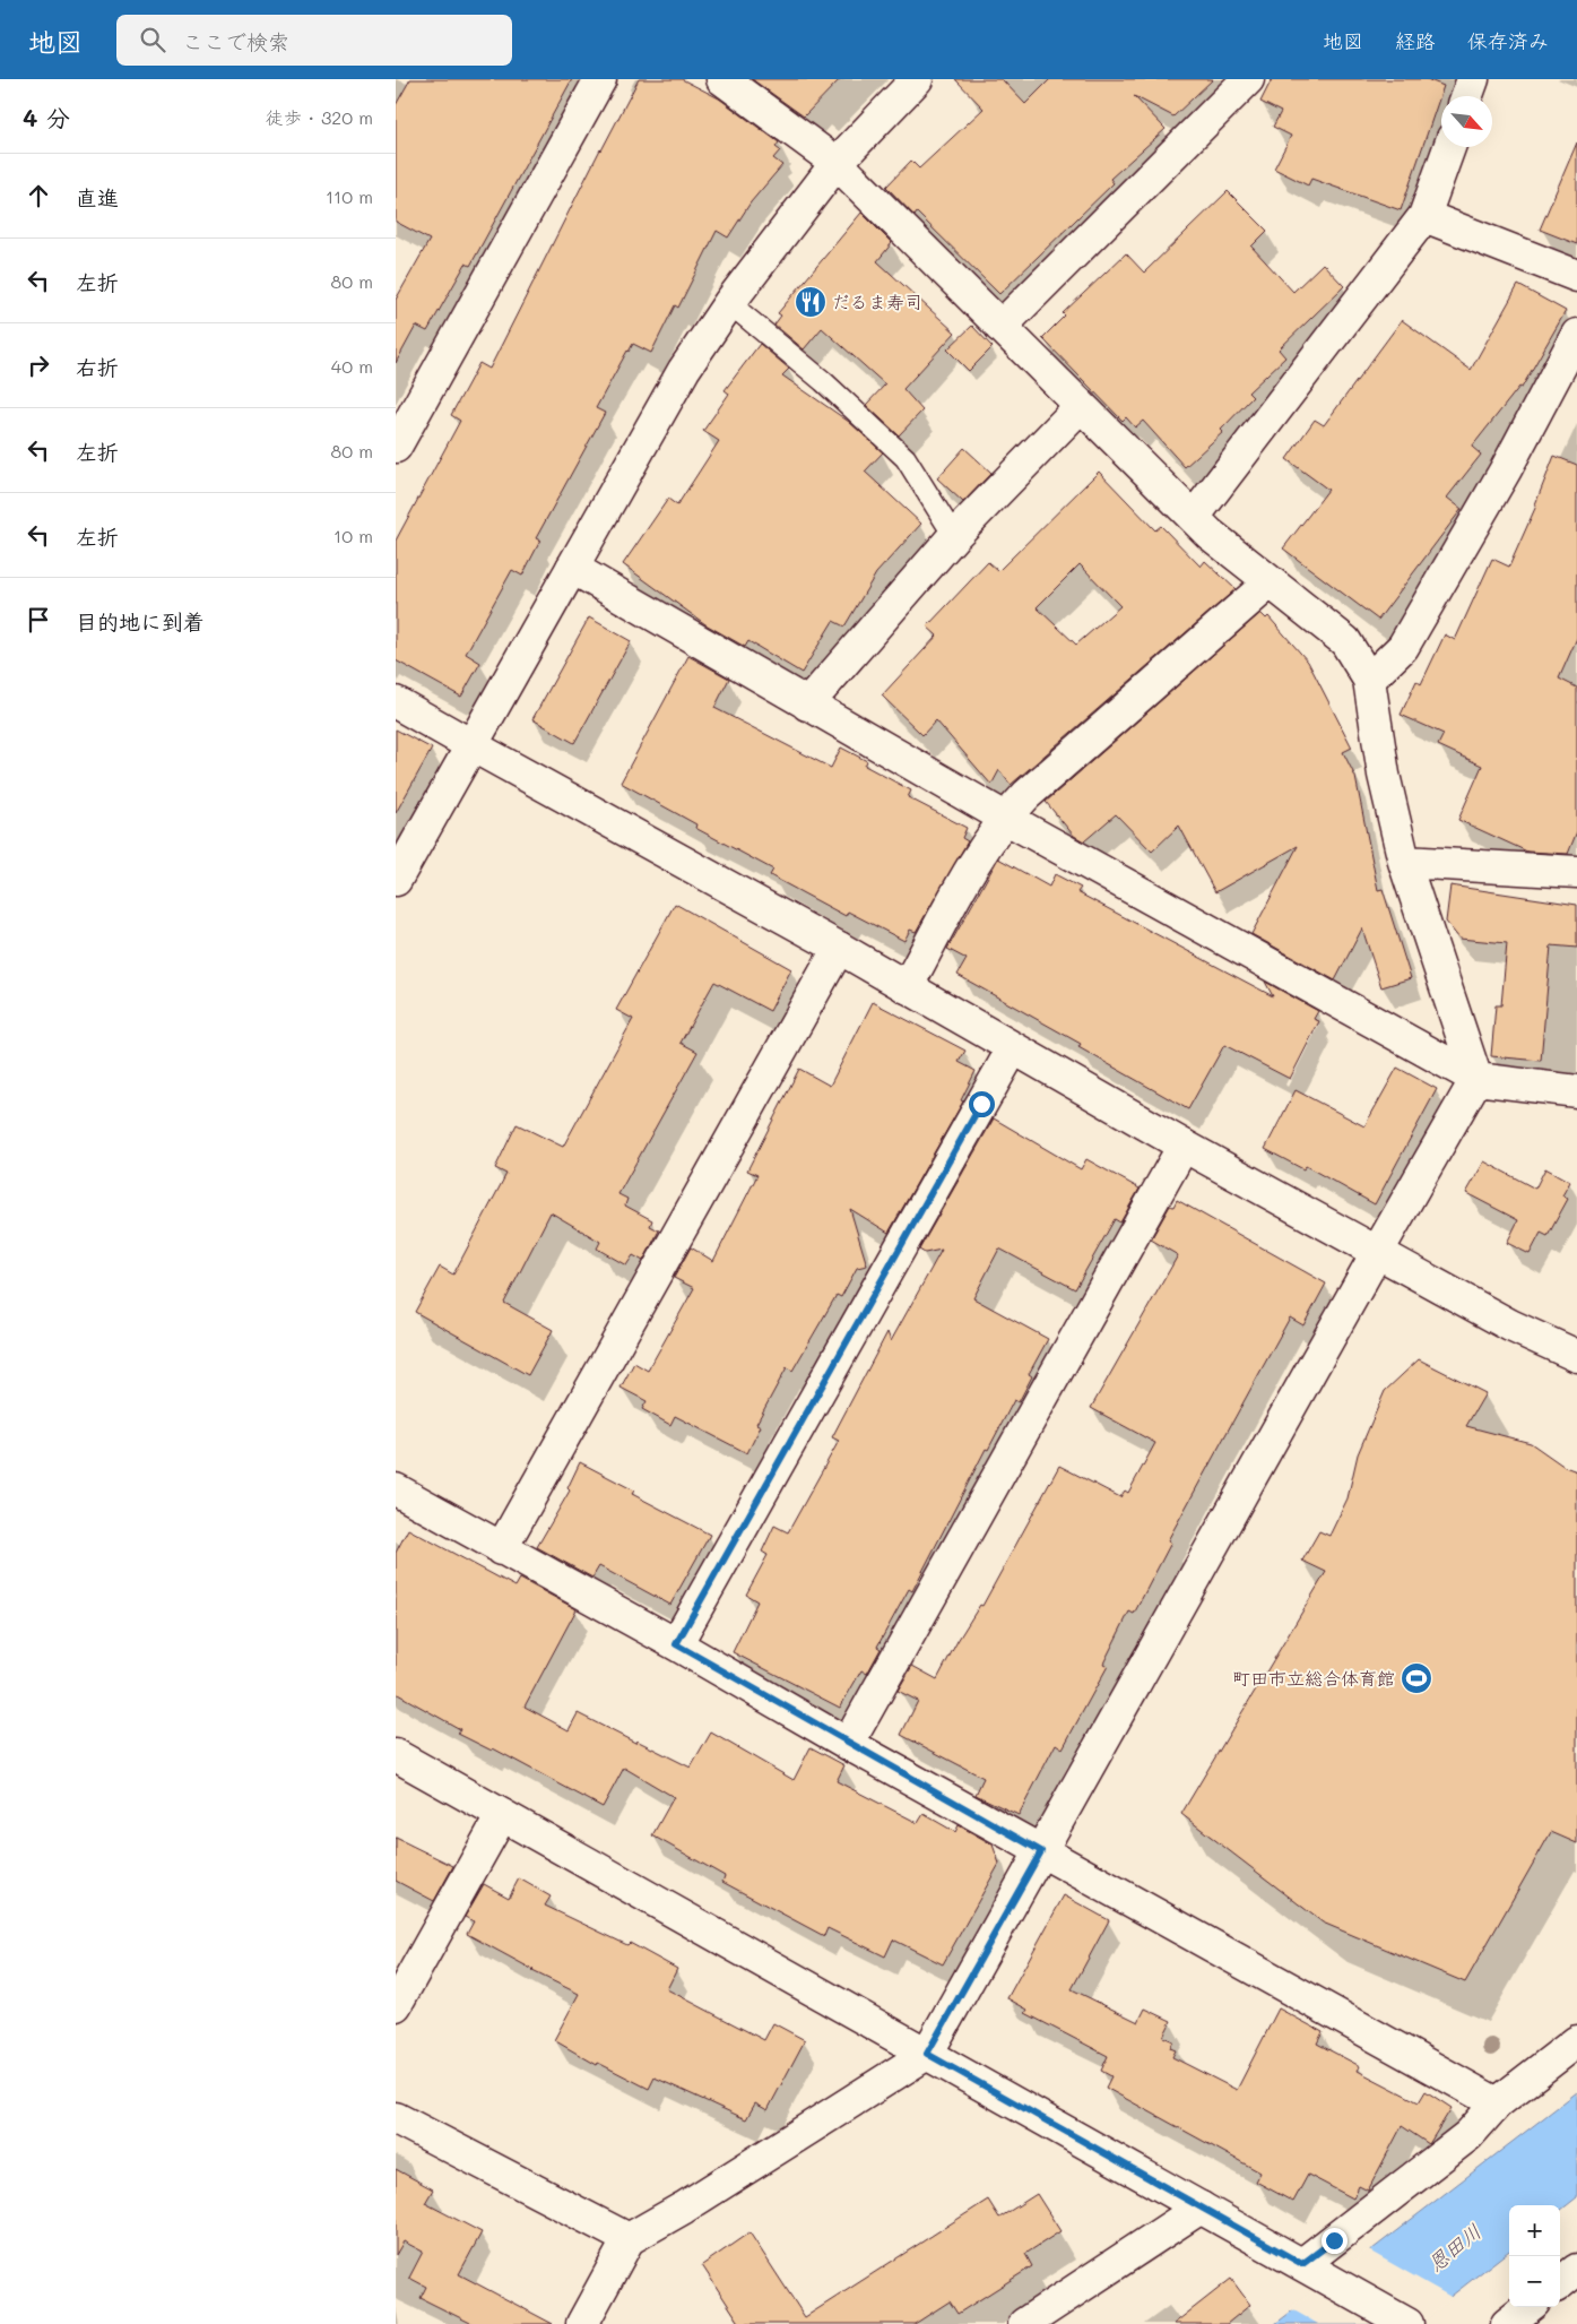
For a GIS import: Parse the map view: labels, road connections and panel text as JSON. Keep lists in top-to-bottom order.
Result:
{
  "water": ["恩田川"],
  "places": {
    "restaurant": ["だるま寿司"],
    "sports": ["町田市立総合体育館"]
  },
  "north": "bottom right",
  "page": {
    "header": "地図",
    "search": "ここで検索",
    "nav": ["地図", "経路", "保存済み"],
    "heading": ["4 分", "徒歩 · 320 m"],
    "list": [
      ["直進", "110 m"],
      ["左折", "80 m"],
      ["右折", "40 m"],
      ["左折", "80 m"],
      ["左折", "10 m"],
      "目的地に到着"
    ],
    "map_buttons": ["+", "−"]
  }
}
